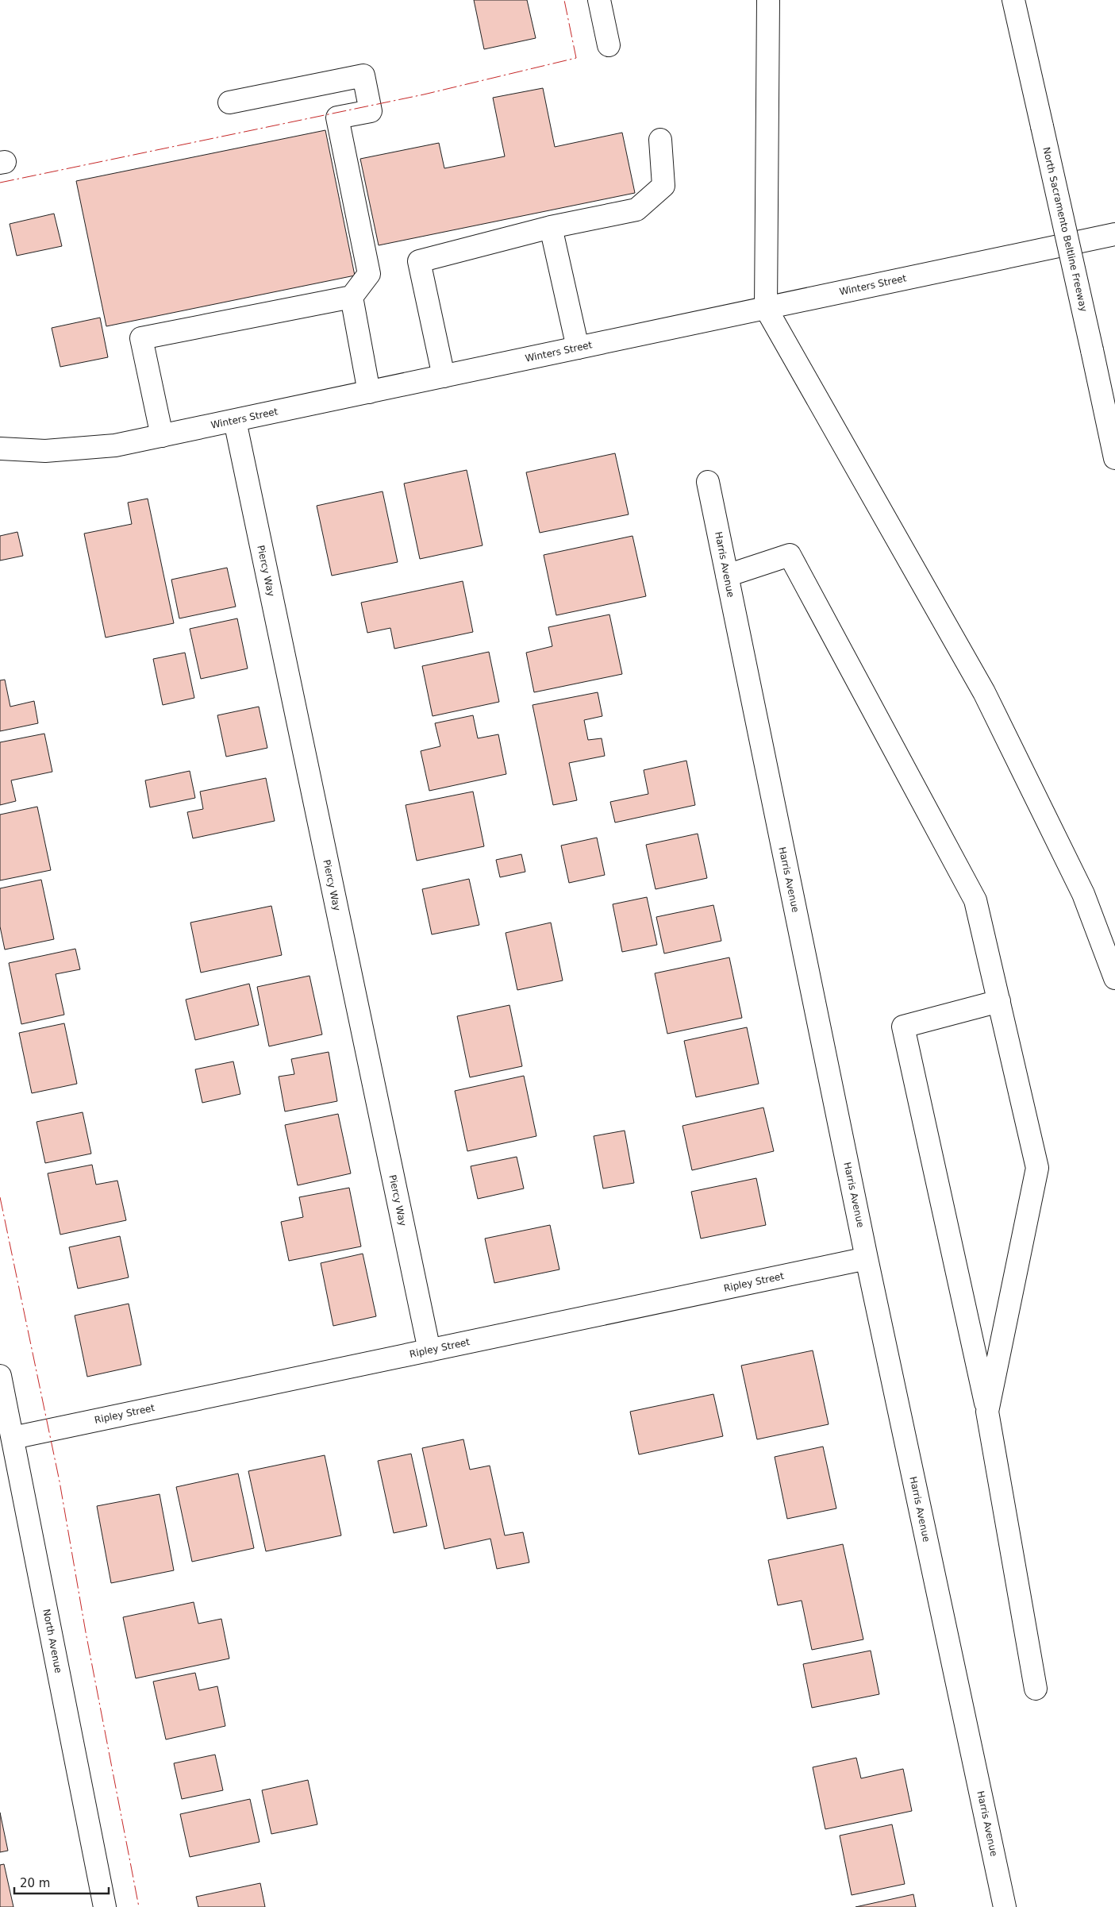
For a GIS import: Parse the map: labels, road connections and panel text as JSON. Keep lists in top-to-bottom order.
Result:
{
  "streets": {
    "main road": [
      "North Sacramento Beltline Freeway",
      "Winters Street",
      "Harris Avenue",
      "Piercy Way",
      "Ripley Street",
      "North Avenue"
    ]
  },
  "crossings": [
    ["Winters Street", "Piercy Way"],
    ["Harris Avenue", "Ripley Street"],
    ["Piercy Way", "Ripley Street"],
    ["Ripley Street", "North Avenue"]
  ],
  "scale_bar": "20 m"
}
